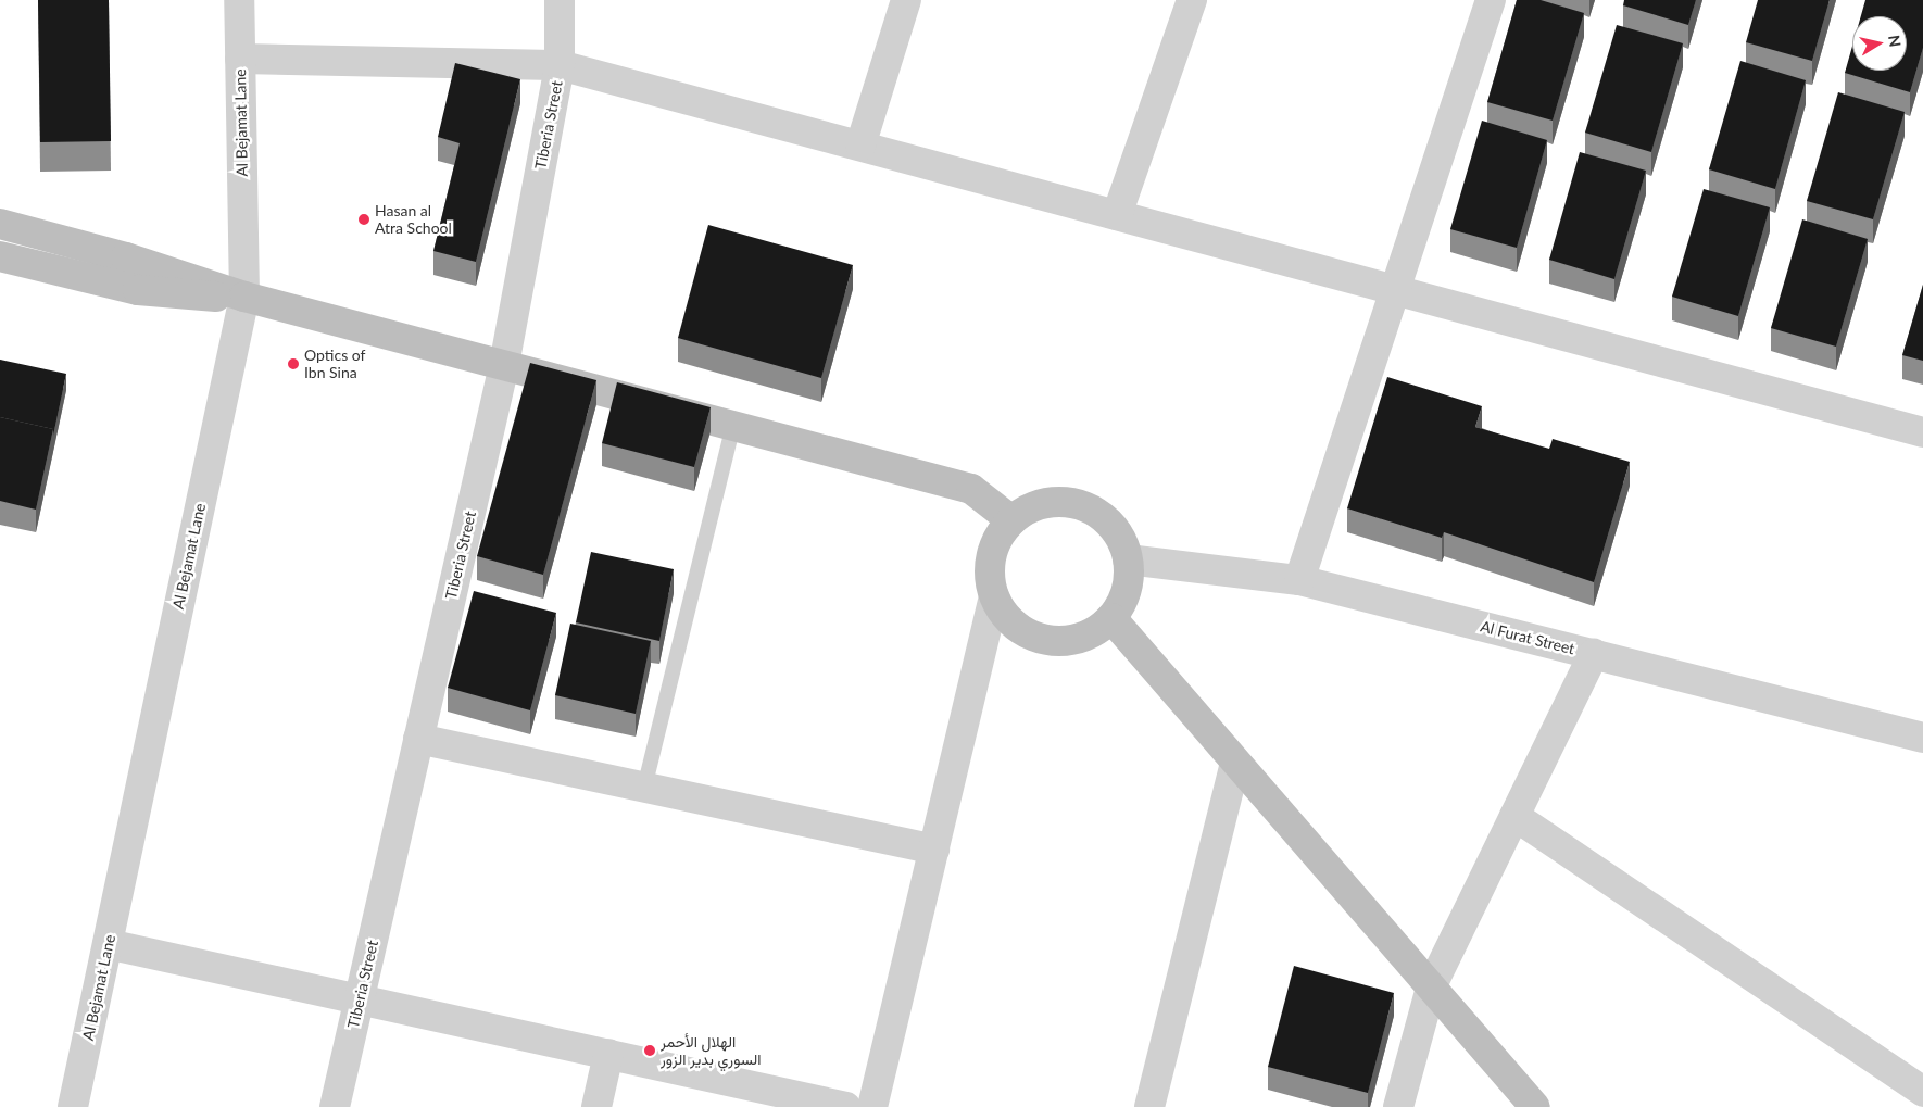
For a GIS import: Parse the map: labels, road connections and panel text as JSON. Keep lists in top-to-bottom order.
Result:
{
  "streets": {
    "street": ["Al Bejamat Lane", "Tiberia Street", "Al Furat Street"]
  },
  "places": ["Hasan al Atra School", "Optics of Ibn Sina", "الهلال الأحمر السوري بدير الزور"],
  "north": "right"
}
